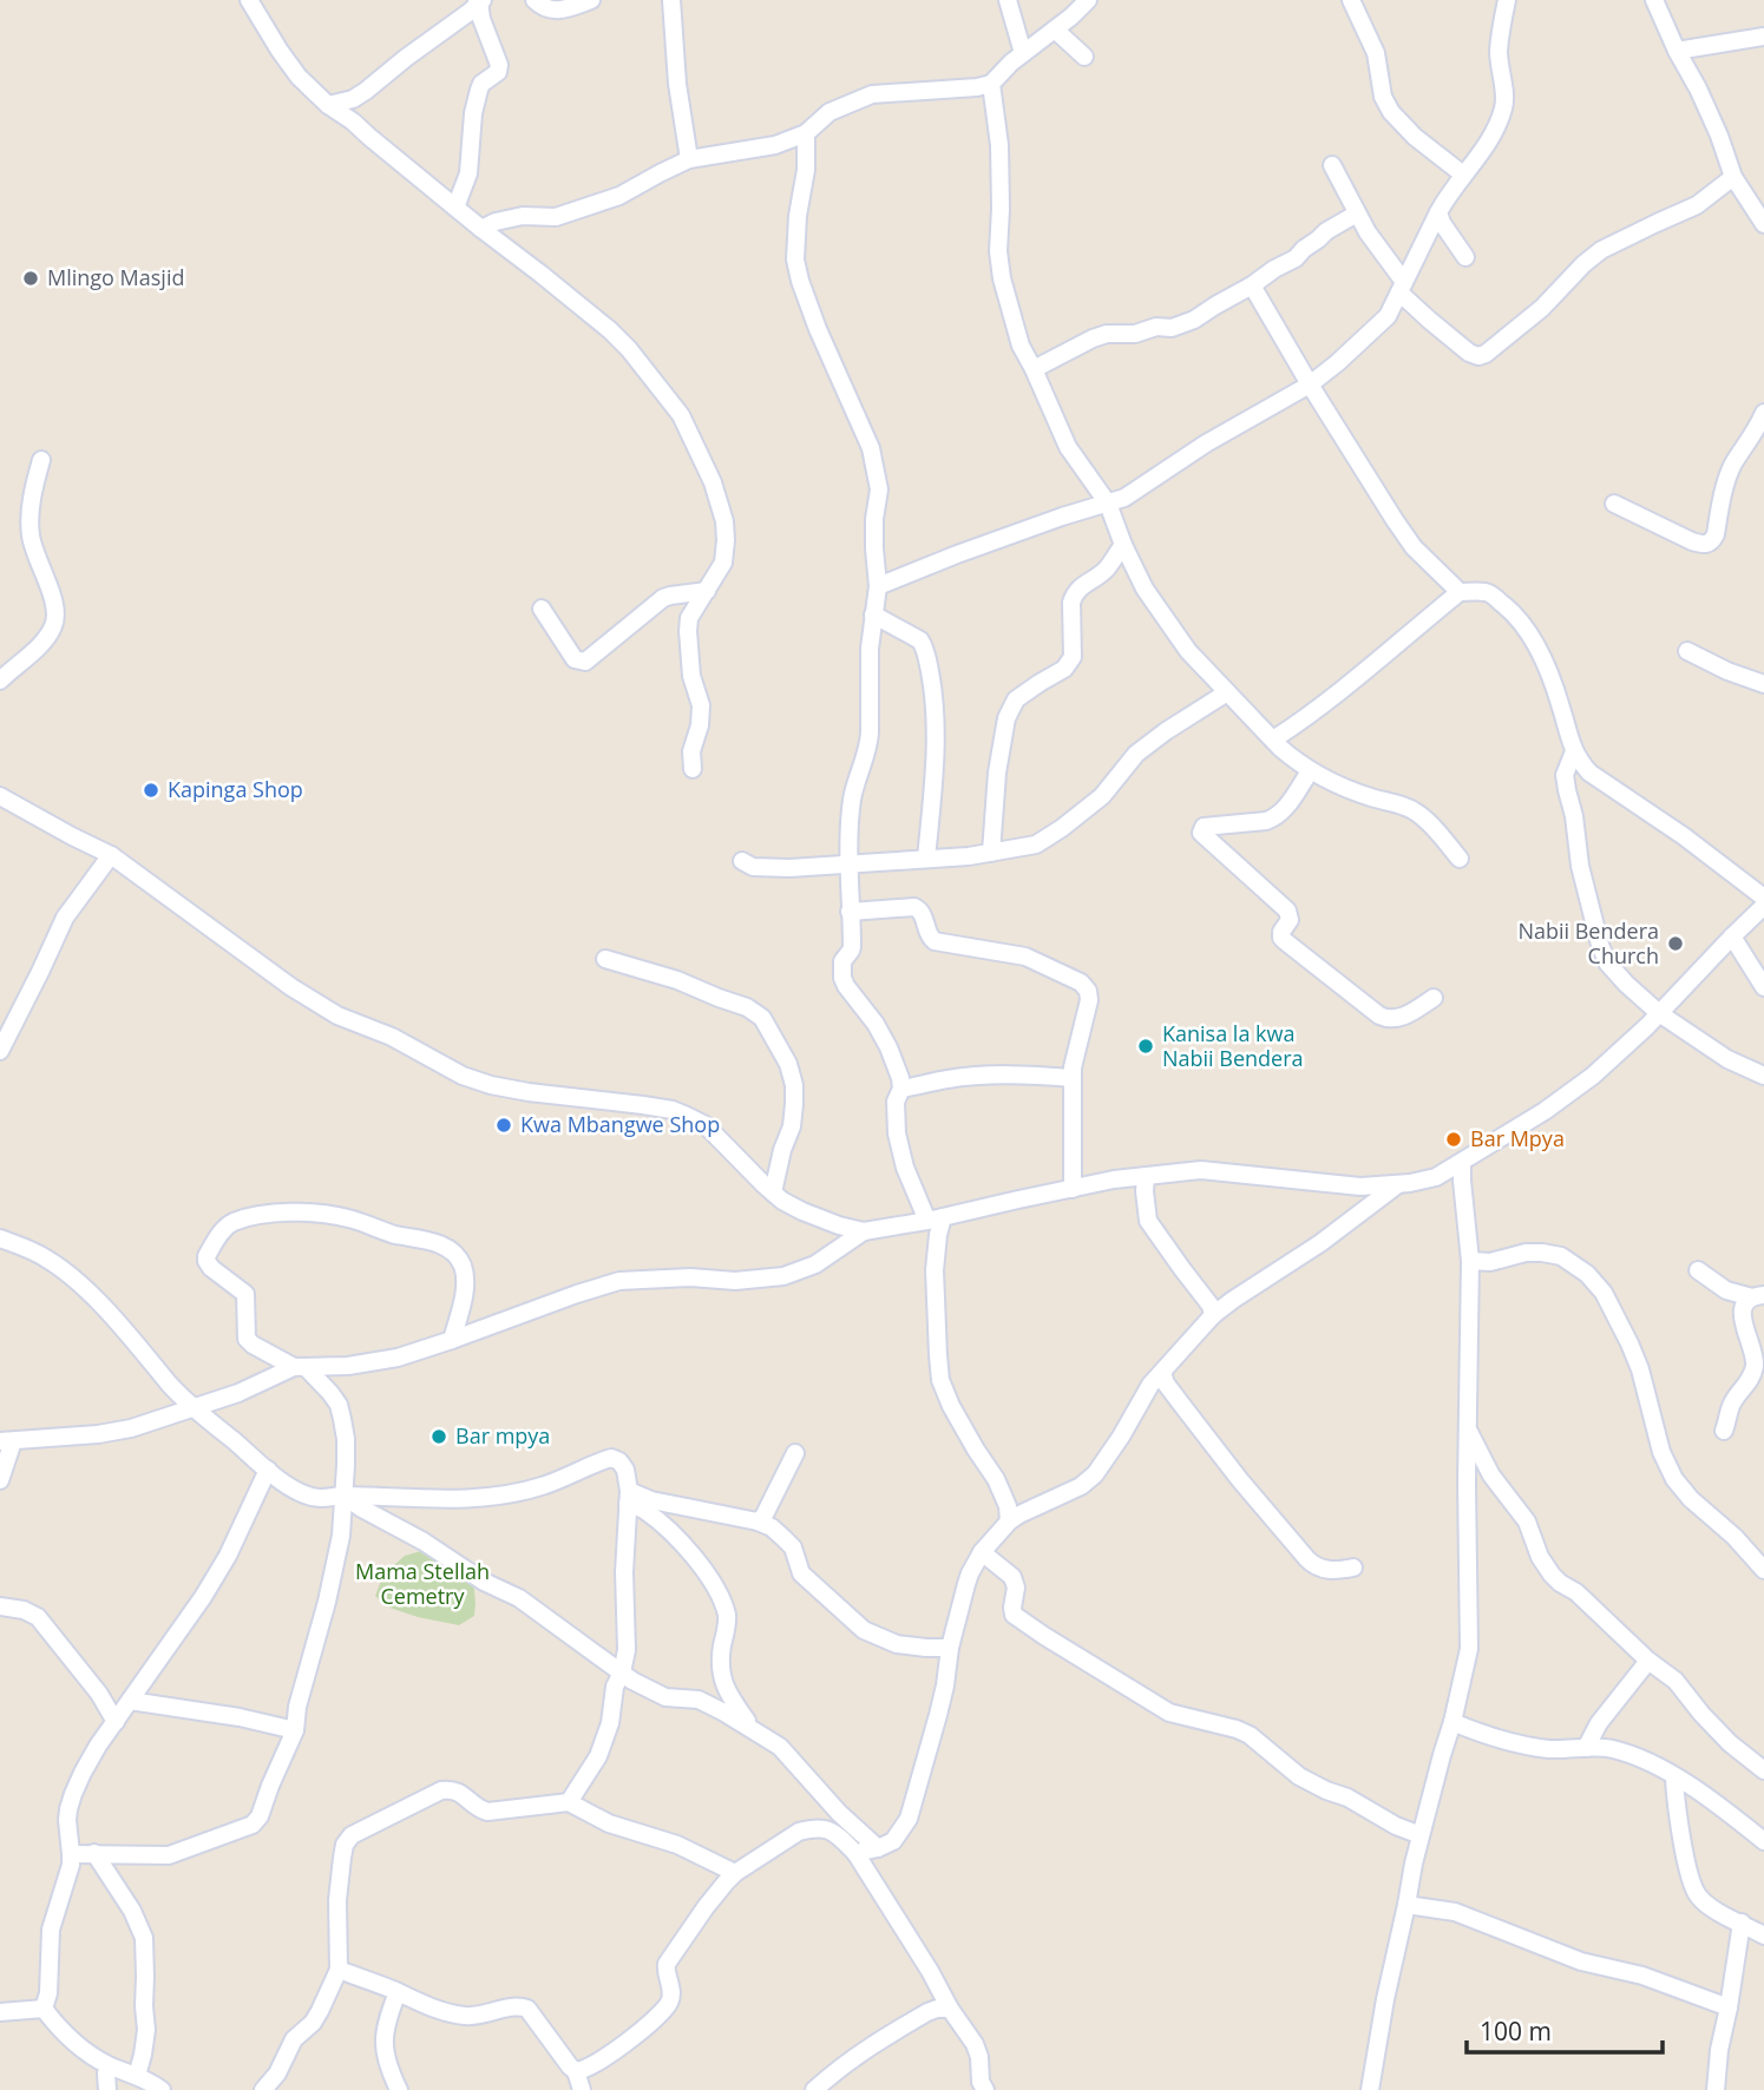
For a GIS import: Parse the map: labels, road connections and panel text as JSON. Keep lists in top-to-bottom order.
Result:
{
  "parks": ["Mama Stellah Cemetry"],
  "places": [
    "Mlingo Masjid",
    "Kapinga Shop",
    "Nabii Bendera Church",
    "Kanisa la kwa Nabii Bendera",
    "Kwa Mbangwe Shop",
    "Bar Mpya",
    "Bar mpya"
  ],
  "scale_bar": "100 m"
}
